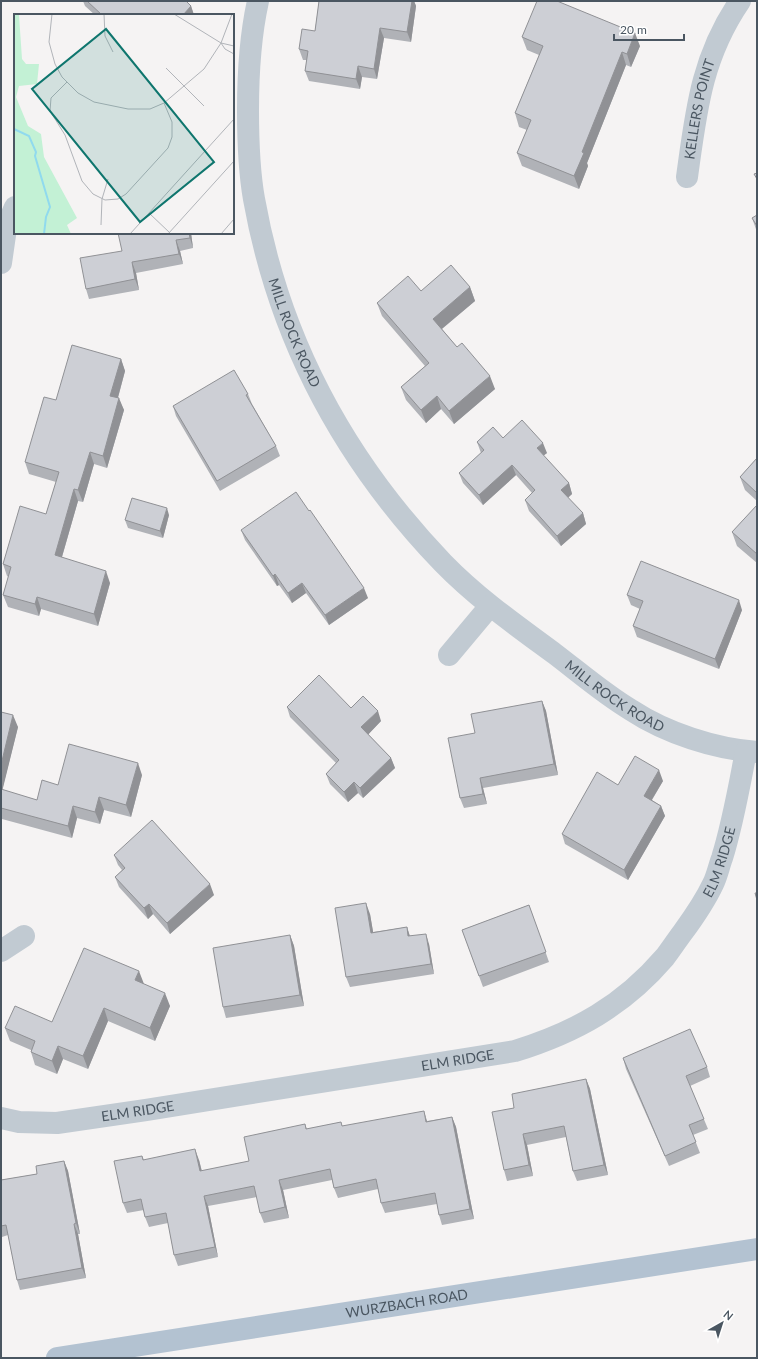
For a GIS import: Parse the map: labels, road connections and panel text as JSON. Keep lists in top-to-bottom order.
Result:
{
  "streets": {
    "main road": ["WURZBACH ROAD"],
    "street": ["KELLERS POINT", "MILL ROCK ROAD", "ELM RIDGE"]
  },
  "crossings": [
    ["MILL ROCK ROAD", "ELM RIDGE"]
  ],
  "scale_bar": "20 m",
  "north": "top right"
}
